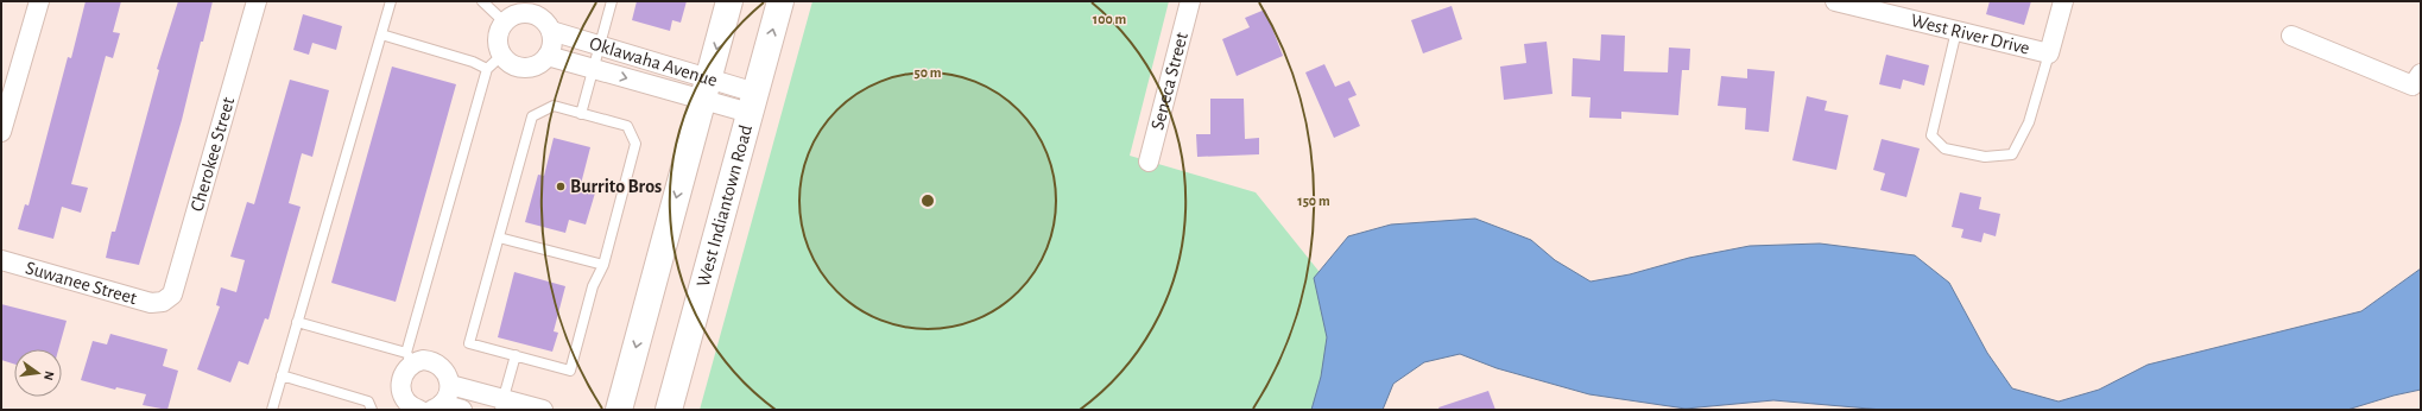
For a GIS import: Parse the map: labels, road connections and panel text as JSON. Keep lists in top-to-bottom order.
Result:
{
  "streets": {
    "main road": ["West Indiantown Road"],
    "street": [
      "West River Drive",
      "Oklawaha Avenue",
      "Seneca Street",
      "Cherokee Street",
      "Suwanee Street"
    ]
  },
  "crossings": [
    ["Oklawaha Avenue", "West Indiantown Road"],
    ["Cherokee Street", "Suwanee Street"]
  ],
  "places": ["Burrito Bros"],
  "north": "right",
  "rings": ["100 m", "50 m", "150 m"]
}
